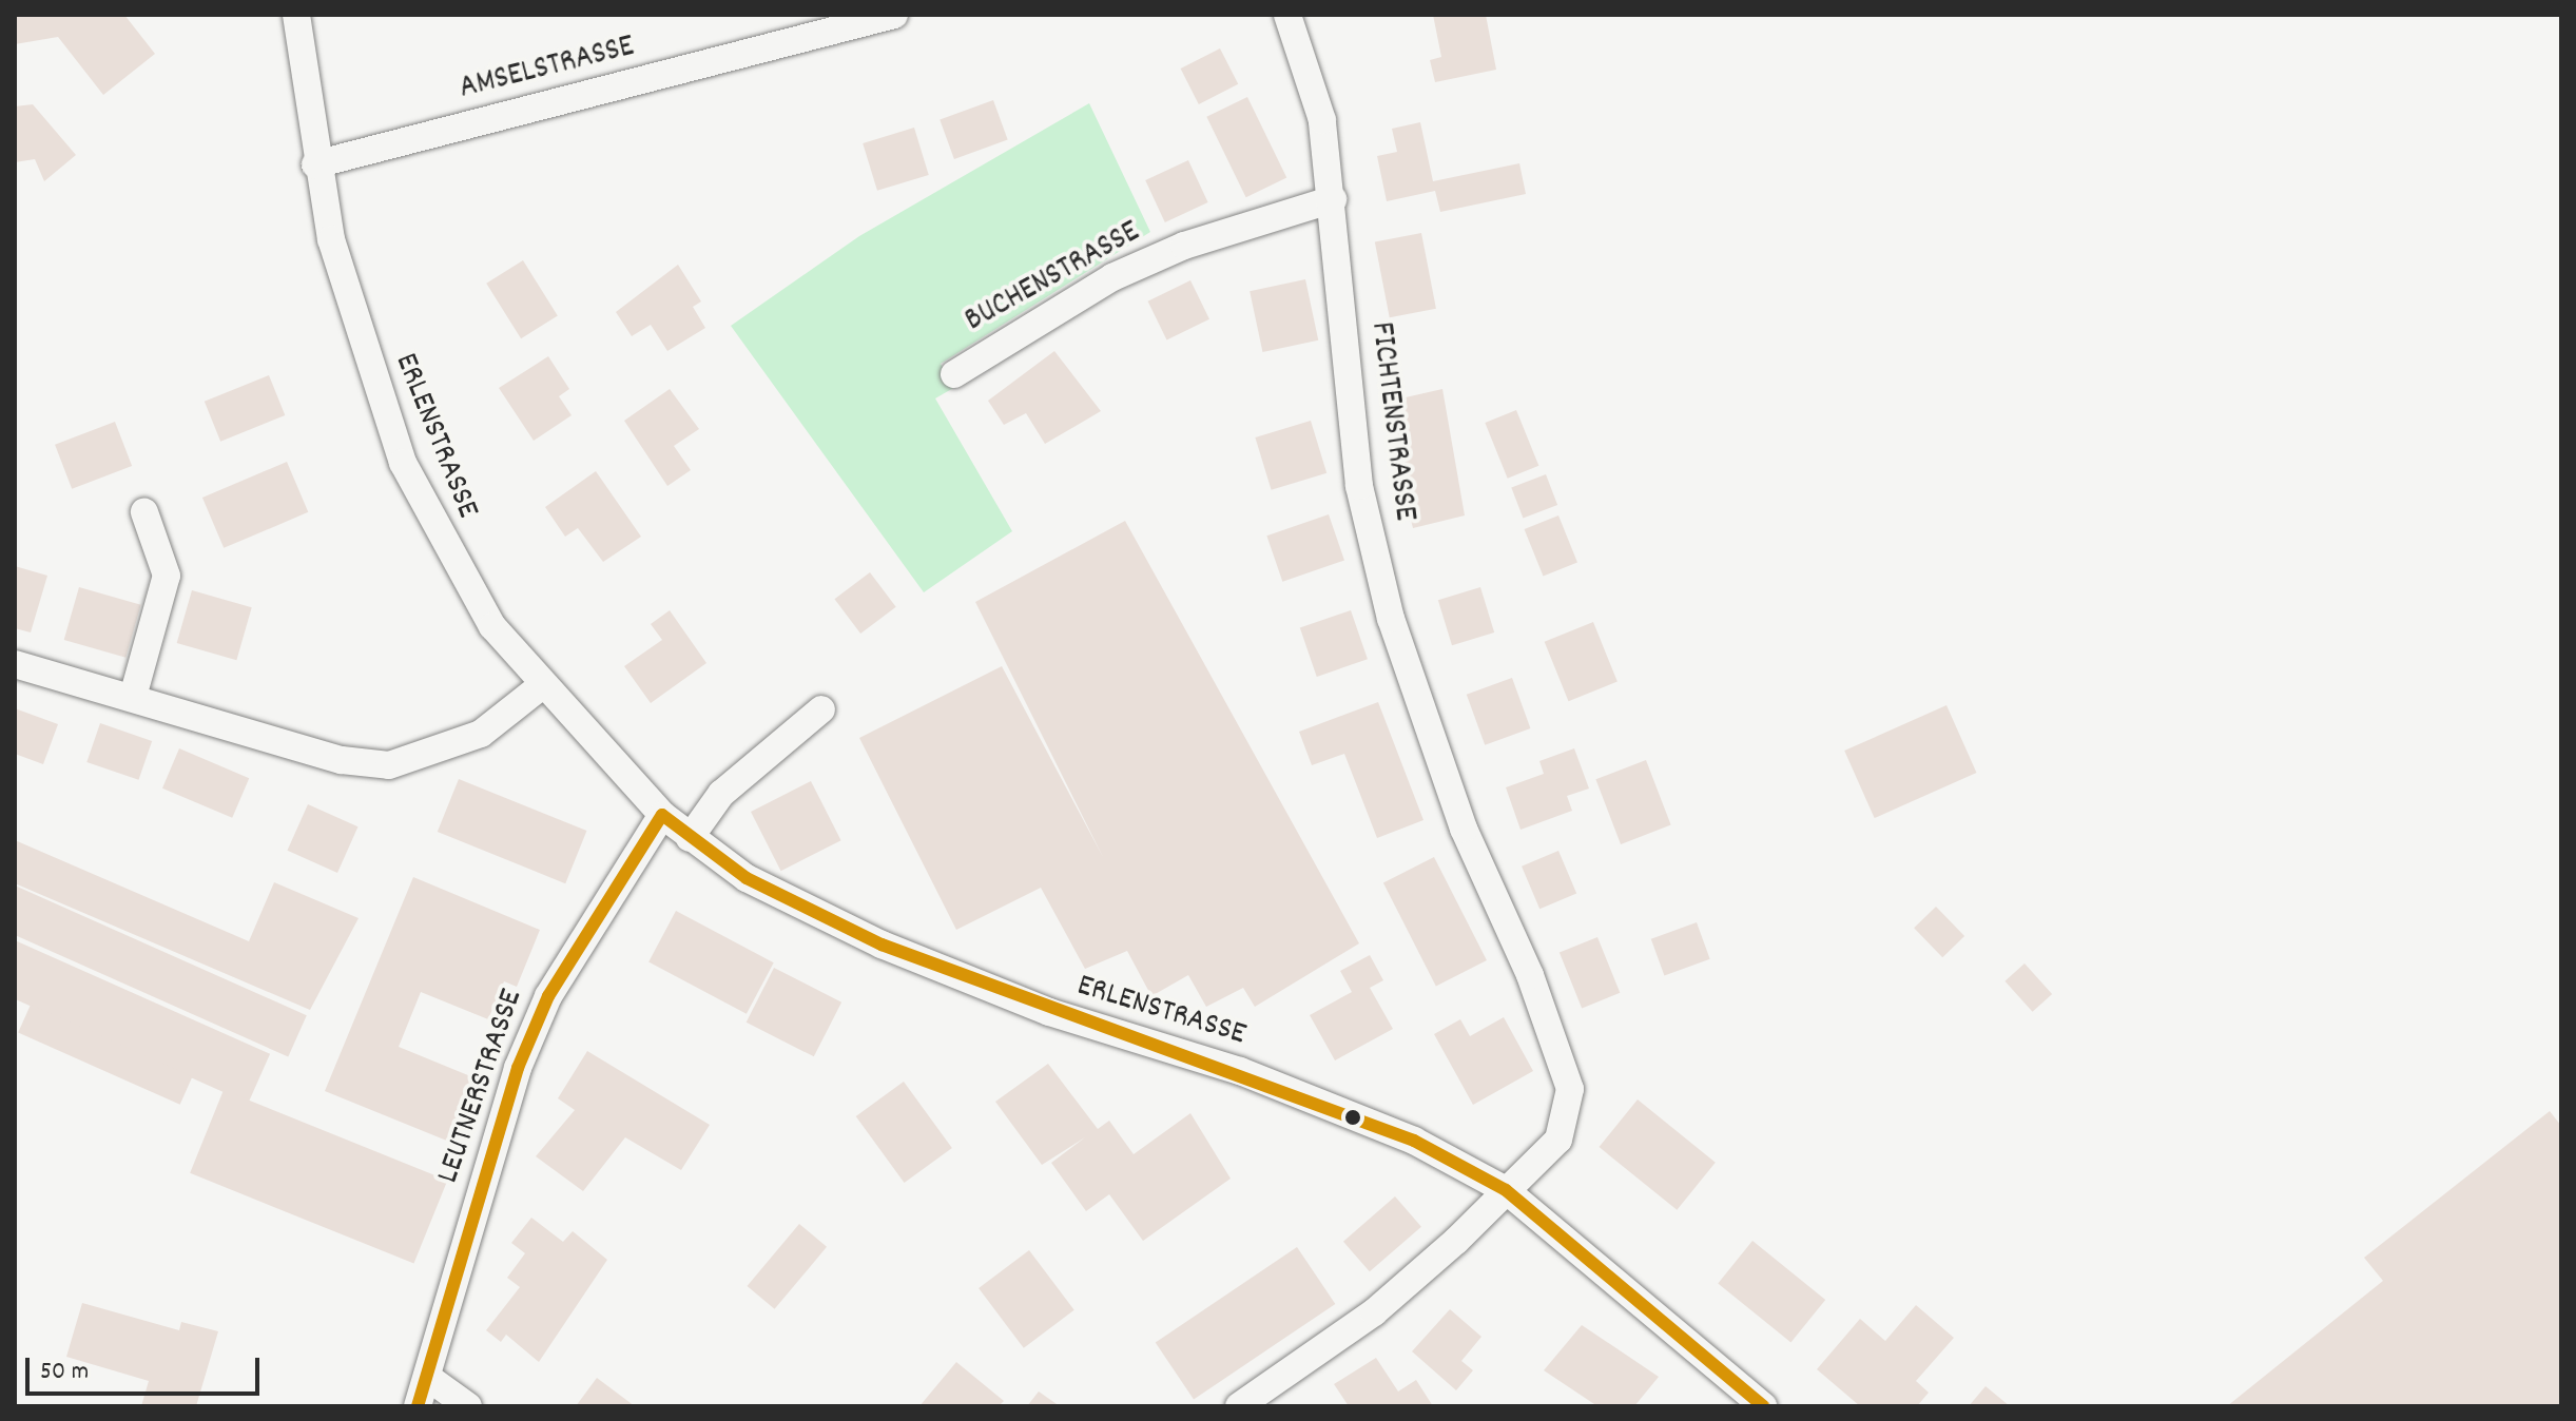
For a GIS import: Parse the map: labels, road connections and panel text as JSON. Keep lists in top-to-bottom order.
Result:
{
  "streets": {
    "street": [
      "AMSELSTRASSE",
      "BUCHENSTRASSE",
      "FICHTENSTRASSE",
      "ERLENSTRASSE",
      "LEUTNERSTRASSE"
    ]
  },
  "crossings": [
    ["AMSELSTRASSE", "ERLENSTRASSE"],
    ["BUCHENSTRASSE", "FICHTENSTRASSE"],
    ["FICHTENSTRASSE", "ERLENSTRASSE"],
    ["ERLENSTRASSE", "LEUTNERSTRASSE"]
  ],
  "scale_bar": "50 m"
}
